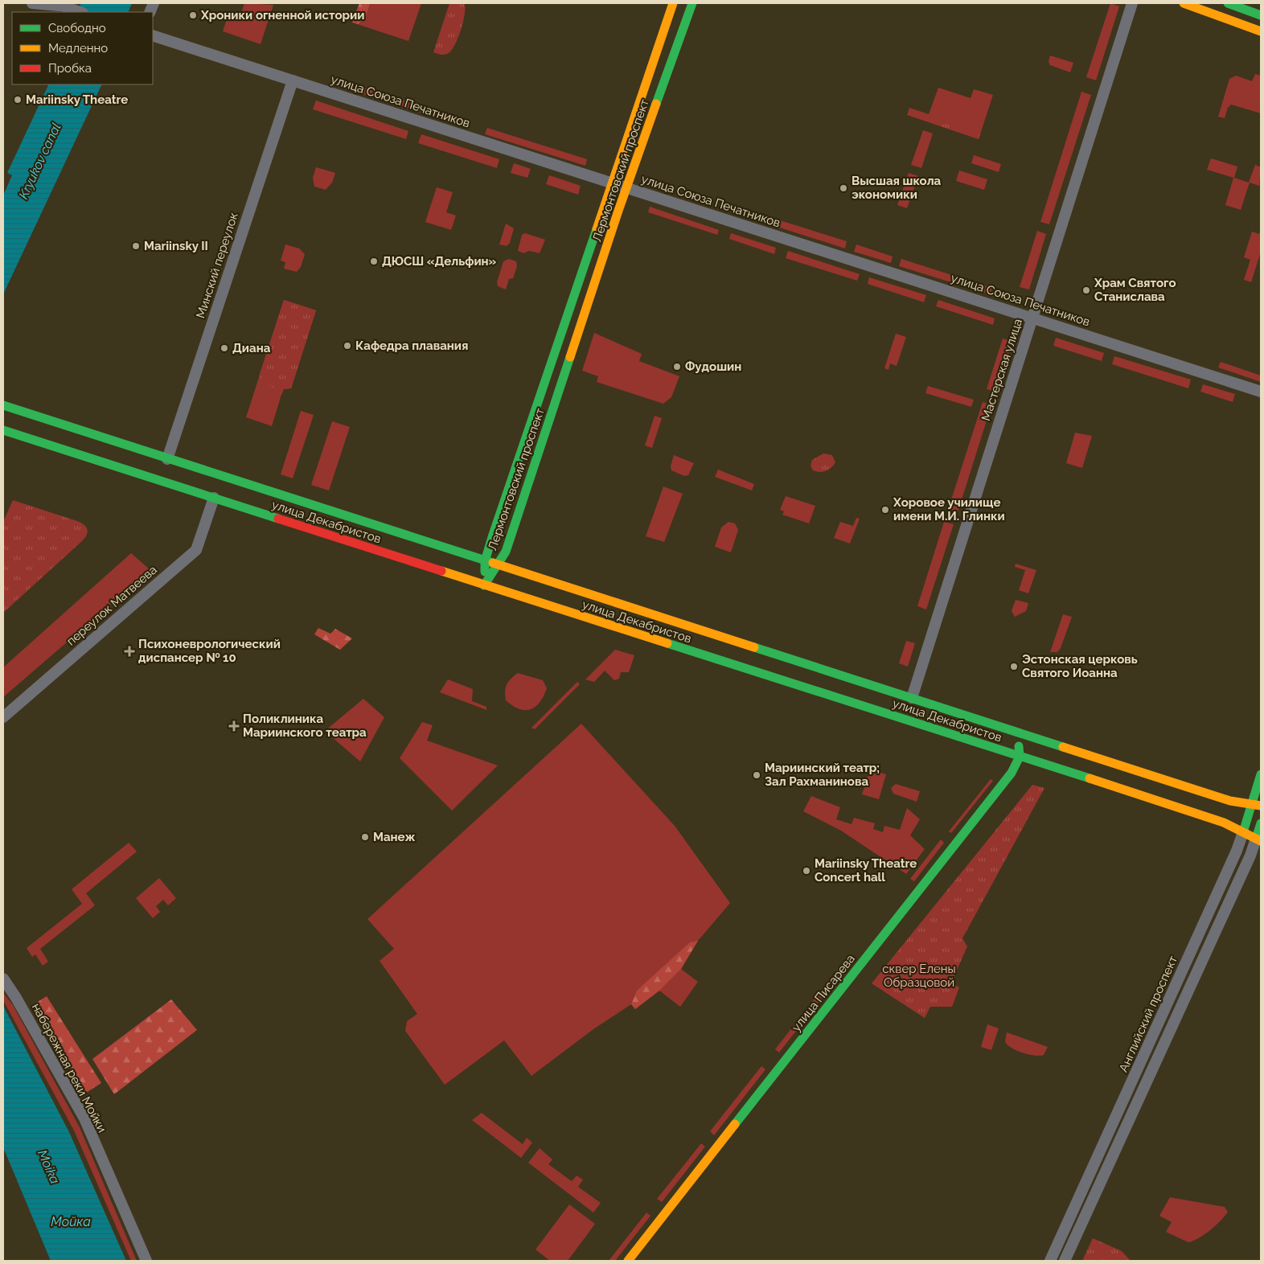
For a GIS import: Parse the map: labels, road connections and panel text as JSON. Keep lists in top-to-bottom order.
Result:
{
  "streets": {
    "main road": [
      "Лермонтовский проспект",
      "улица Декабристов",
      "улица Писарева",
      "Английский проспект"
    ],
    "street": [
      "улица Союза Печатников",
      "Минский переулок",
      "Мастерская улица",
      "переулок Матвеева",
      "набережная реки Мойки"
    ]
  },
  "crossings": [
    ["улица Союза Печатников", "Лермонтовский проспект"],
    ["улица Союза Печатников", "Минский переулок"],
    ["улица Союза Печатников", "Мастерская улица"],
    ["Лермонтовский проспект", "улица Декабристов"],
    ["Минский переулок", "улица Декабристов"],
    ["Мастерская улица", "улица Декабристов"],
    ["улица Декабристов", "переулок Матвеева"],
    ["улица Декабристов", "улица Писарева"],
    ["улица Декабристов", "Английский проспект"]
  ],
  "water": ["Kryukov canal", "Moika", "Мойка"],
  "parks": ["сквер Елены Образцовой"],
  "places": {
    "other": [
      "Хроники огненной истории",
      "Mariinsky Theatre",
      "Высшая школа экономики",
      "Mariinsky II",
      "ДЮСШ «Дельфин»",
      "Храм Святого Станислава",
      "Кафедра плавания",
      "Диана",
      "Фудошин",
      "Хоровое училище имени М.И. Глинки",
      "Эстонская церковь Святого Иоанна",
      "Мариинский театр; Зал Рахманинова",
      "Манеж",
      "Mariinsky Theatre Concert hall"
    ],
    "health": ["Психоневрологический диспансер № 10", "Поликлиника Мариинского театра"]
  },
  "legend": ["Свободно", "Медленно", "Пробка"]
}
